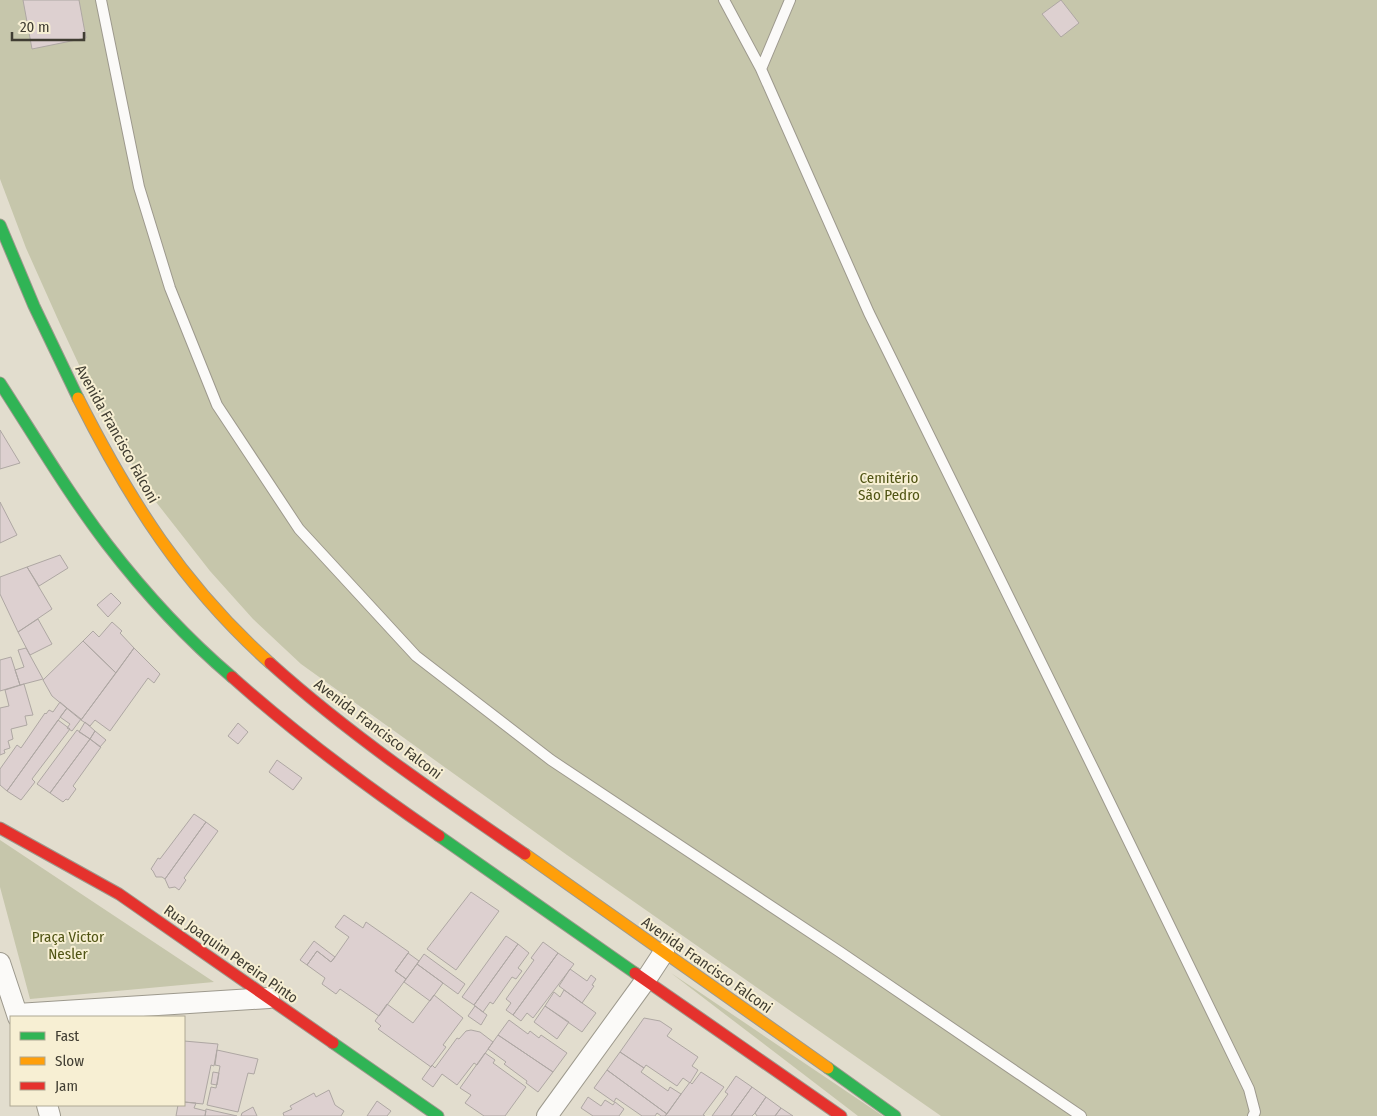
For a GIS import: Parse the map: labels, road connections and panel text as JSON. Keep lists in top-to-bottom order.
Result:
{
  "streets": {
    "main road": ["Avenida Francisco Falconi", "Rua Joaquim Pereira Pinto"]
  },
  "parks": ["Cemitério São Pedro", "Praça Victor Nesler"],
  "legend": ["Fast", "Slow", "Jam"],
  "scale_bar": "20 m"
}
